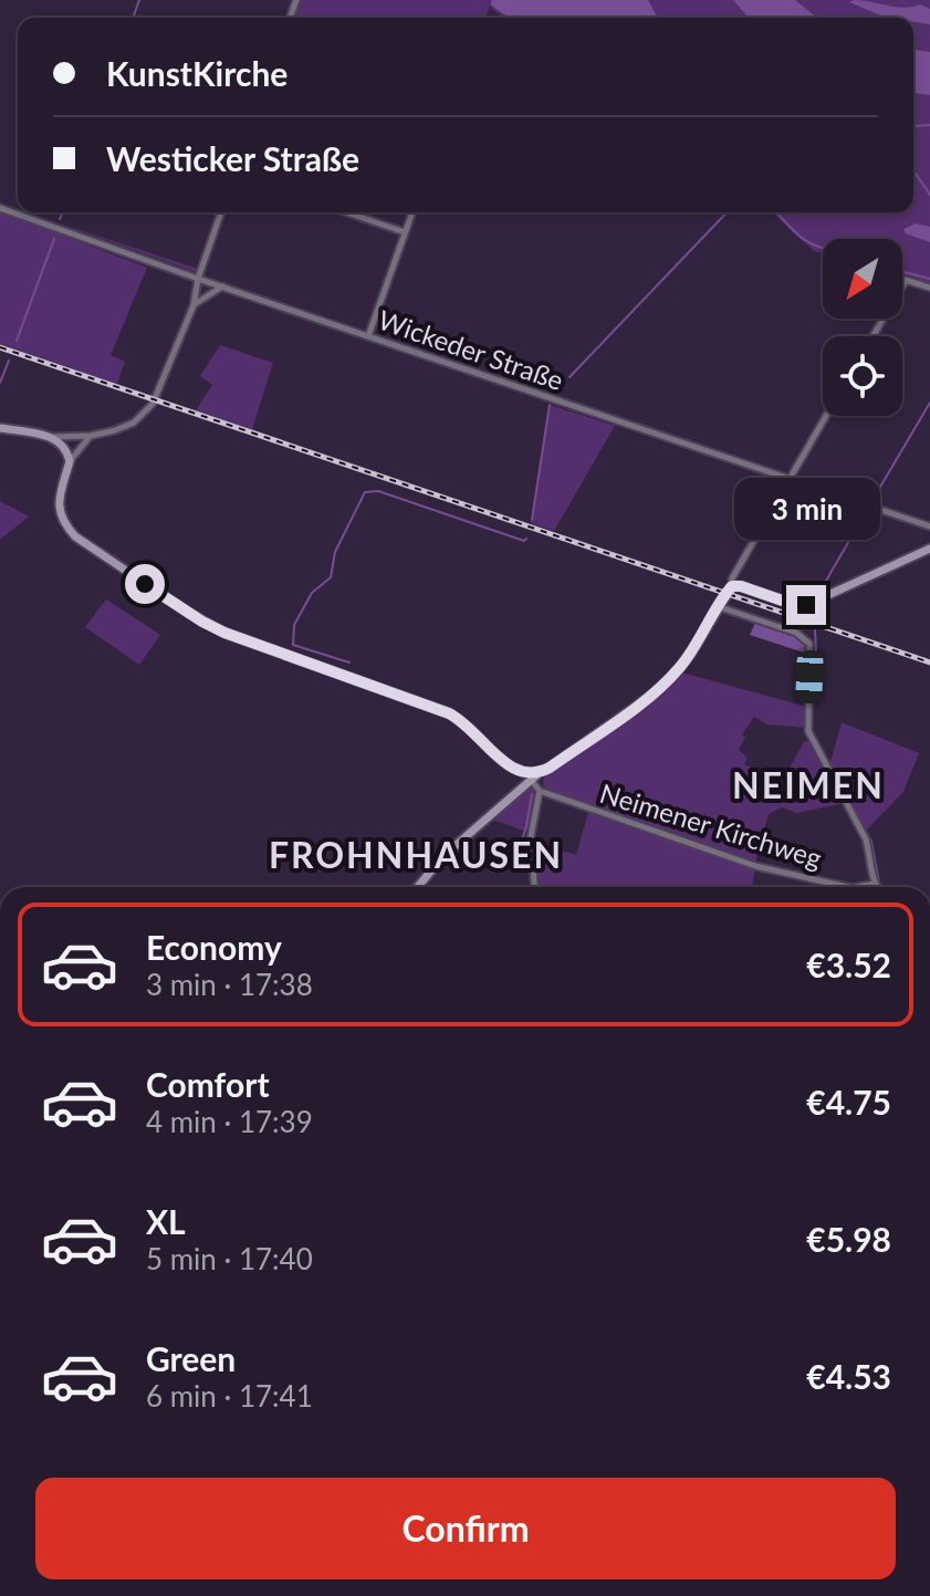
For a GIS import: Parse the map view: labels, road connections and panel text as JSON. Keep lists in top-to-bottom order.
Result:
{
  "streets": {
    "street": ["Wickeder Straße", "Neimener Kirchweg"]
  },
  "districts": ["NEIMEN", "FROHNHAUSEN"],
  "north": "bottom left",
  "page": {
    "banner": ["KunstKirche", "Westicker Straße"],
    "bubble": "3 min",
    "list": [
      {
        "name": "Economy",
        "note": "3 min · 17:38",
        "value": "€3.52"
      },
      {
        "name": "Comfort",
        "note": "4 min · 17:39",
        "value": "€4.75"
      },
      {
        "name": "XL",
        "note": "5 min · 17:40",
        "value": "€5.98"
      },
      {
        "name": "Green",
        "note": "6 min · 17:41",
        "value": "€4.53"
      }
    ],
    "buttons": "Confirm"
  }
}
